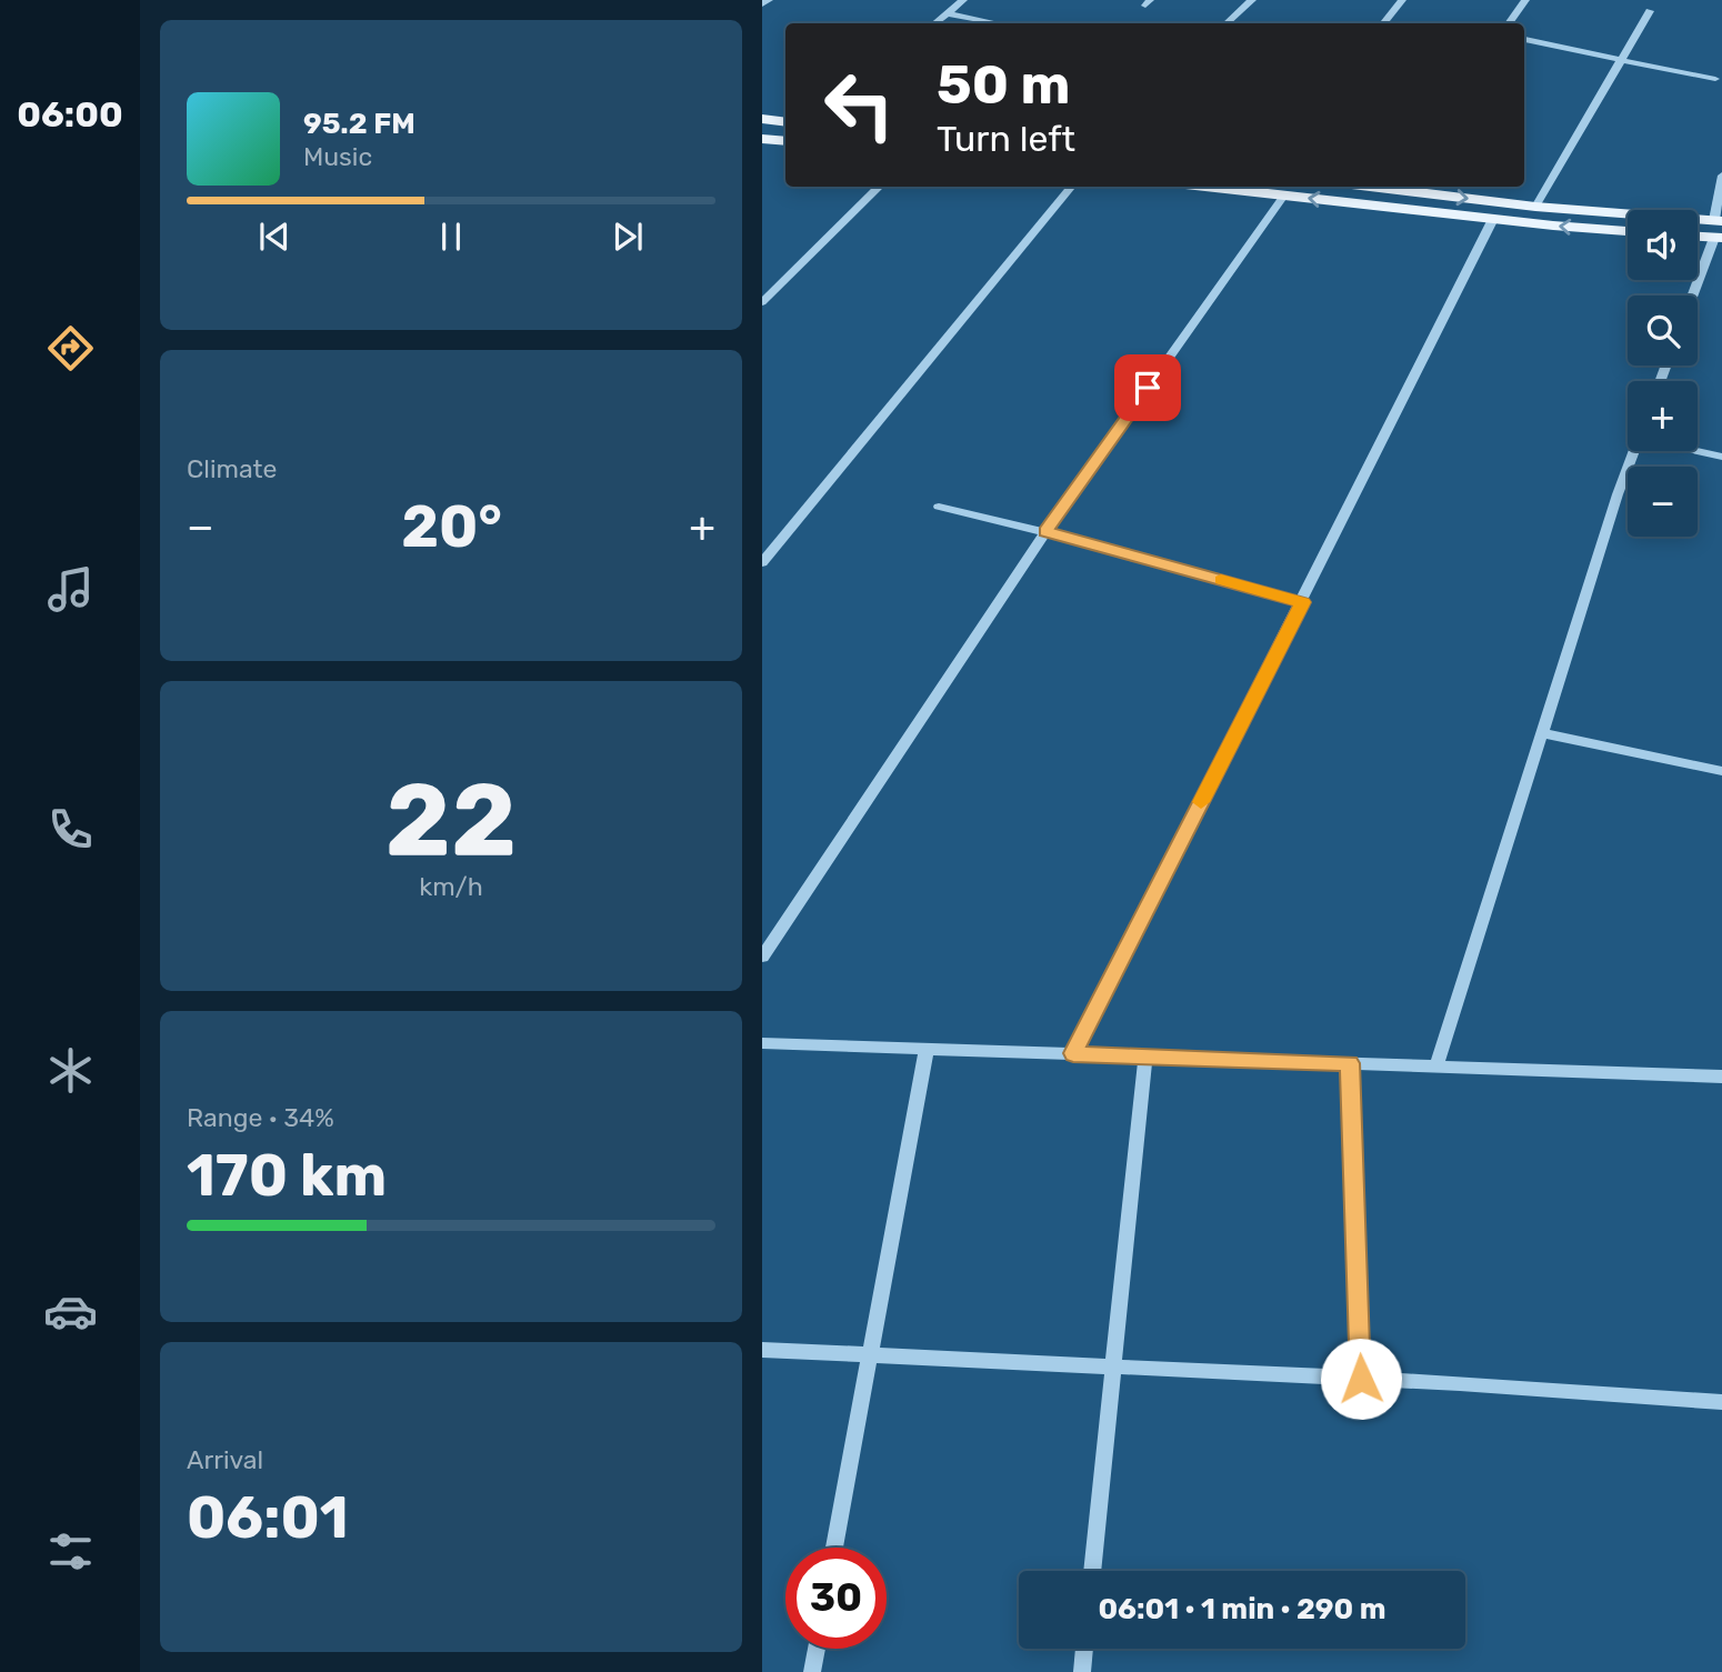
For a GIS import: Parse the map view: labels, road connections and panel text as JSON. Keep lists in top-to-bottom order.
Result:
{
  "page": {
    "tabs": "06:00",
    "turn": ["50 m", "Turn left"],
    "song": ["95.2 FM", "Music"],
    "map_buttons": ["+", "−"],
    "tile": [
      "Climate",
      ["22", "km/h"],
      ["Range · 34%", "170 km"],
      ["Arrival", "06:01"]
    ],
    "heat": ["−", "20°", "+"],
    "limit": "30",
    "trip": "06:01 · 1 min · 290 m"
  }
}
